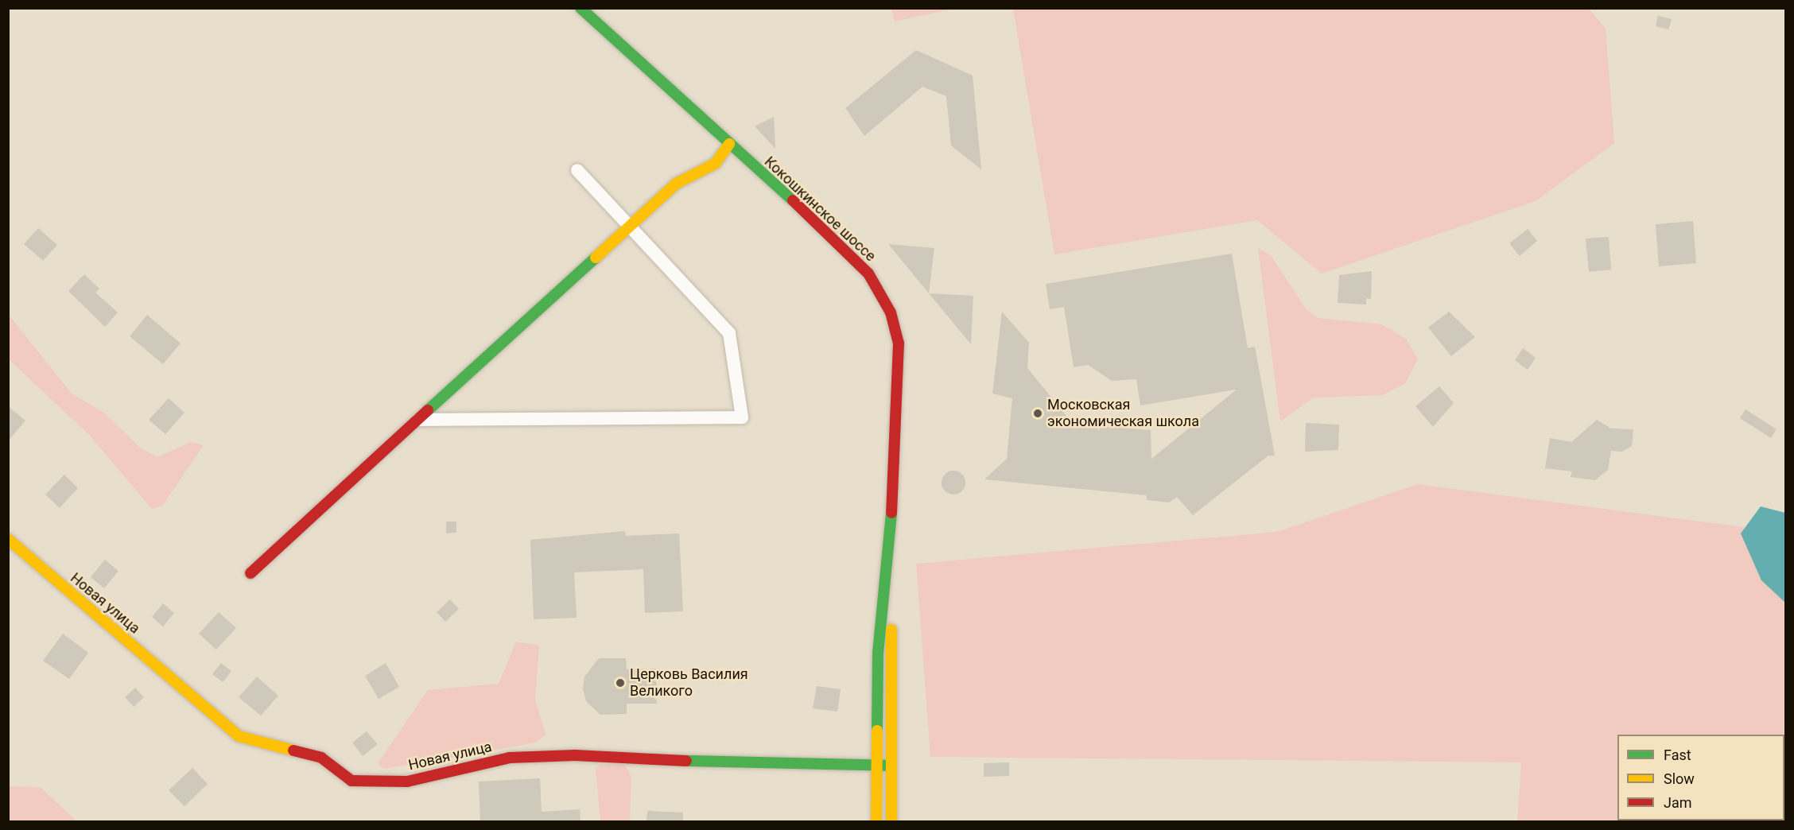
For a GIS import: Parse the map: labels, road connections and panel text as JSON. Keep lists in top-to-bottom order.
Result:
{
  "streets": {
    "street": ["Кокошкинское шоссе", "Новая улица"]
  },
  "places": ["Московская экономическая школа", "Церковь Василия Великого"],
  "legend": ["Fast", "Slow", "Jam"]
}
